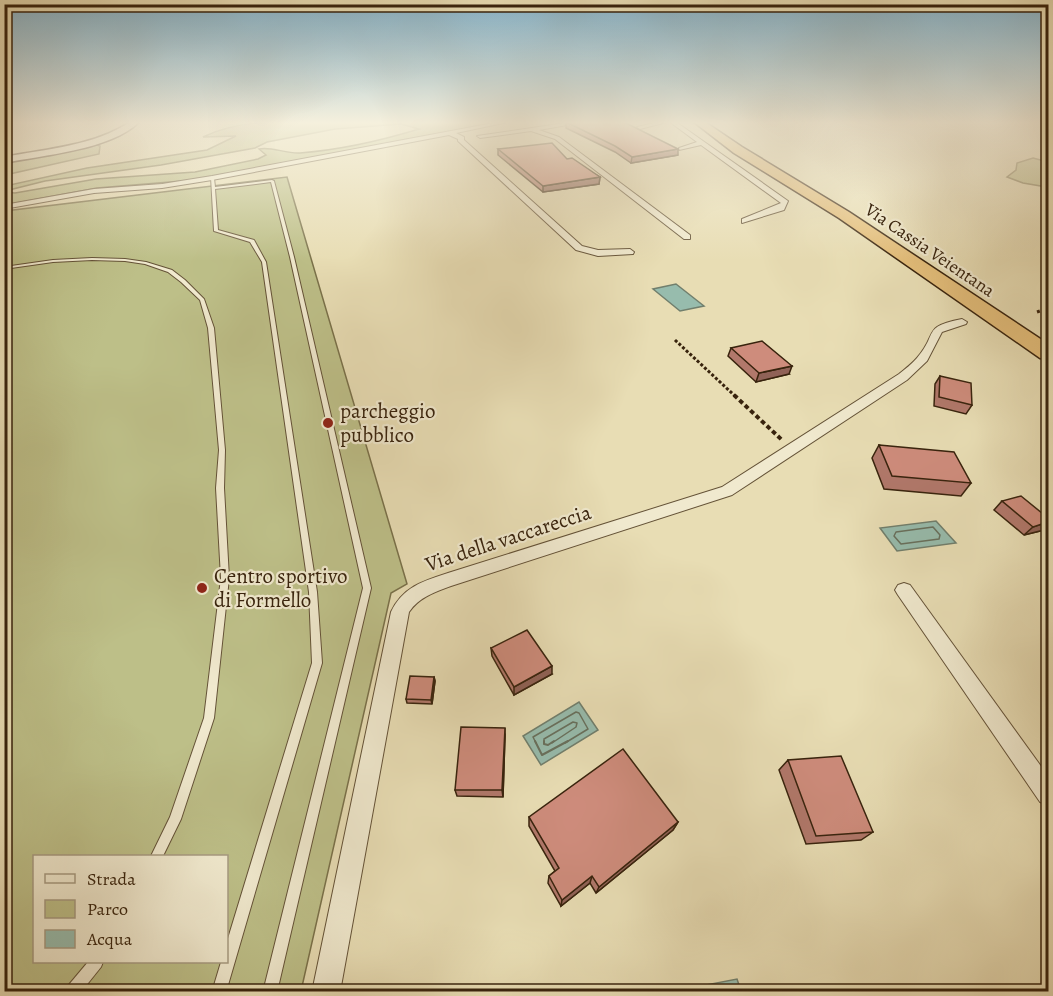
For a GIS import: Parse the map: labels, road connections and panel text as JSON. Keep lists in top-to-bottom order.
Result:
{
  "streets": {
    "highway": ["Via Cassia Veientana"],
    "street": ["Via della vaccareccia"]
  },
  "places": ["parcheggio pubblico", "Centro sportivo di Formello"],
  "legend": ["Strada", "Parco", "Acqua"]
}
